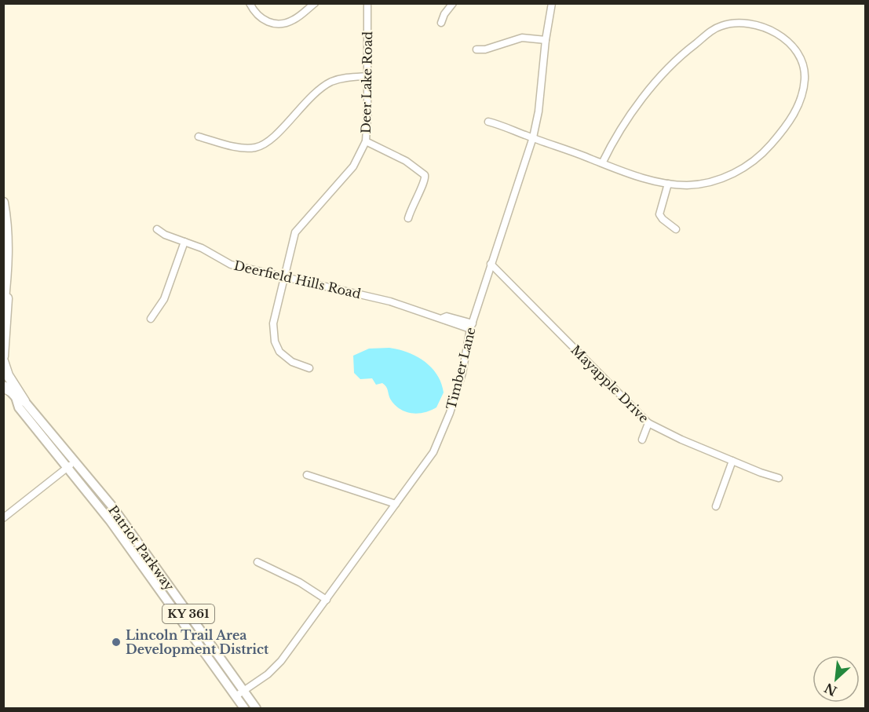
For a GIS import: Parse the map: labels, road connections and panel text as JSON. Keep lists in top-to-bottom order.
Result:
{
  "streets": {
    "main road": ["Patriot Parkway", "KY 361"],
    "street": [
      "Deer Lake Road",
      "Deerfield Hills Road",
      "Timber Lane",
      "Mayapple Drive"
    ]
  },
  "crossings": [
    ["Deer Lake Road", "Deerfield Hills Road"],
    ["Deerfield Hills Road", "Timber Lane"],
    ["Timber Lane", "Mayapple Drive"],
    ["Timber Lane", "Patriot Parkway"]
  ],
  "places": ["Lincoln Trail Area Development District"],
  "north": "bottom left"
}
